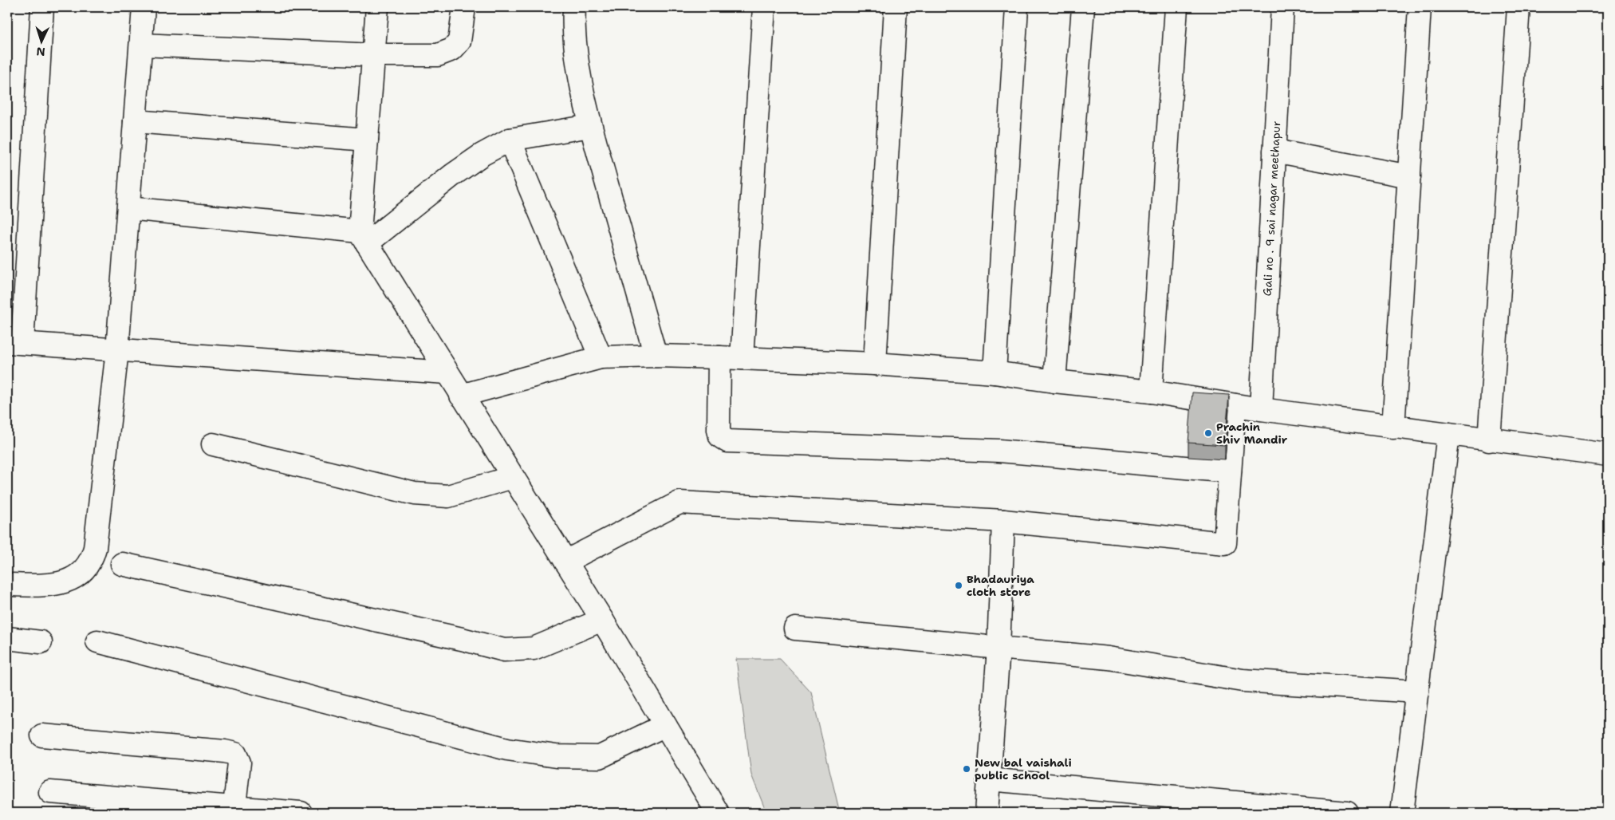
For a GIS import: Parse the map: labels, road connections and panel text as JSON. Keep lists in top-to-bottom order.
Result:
{
  "streets": {
    "street": ["Gali no . 9 sai nagar meethapur"]
  },
  "places": ["Prachin Shiv Mandir", "Bhadauriya cloth store", "New bal vaishali public school"],
  "north": "bottom"
}
